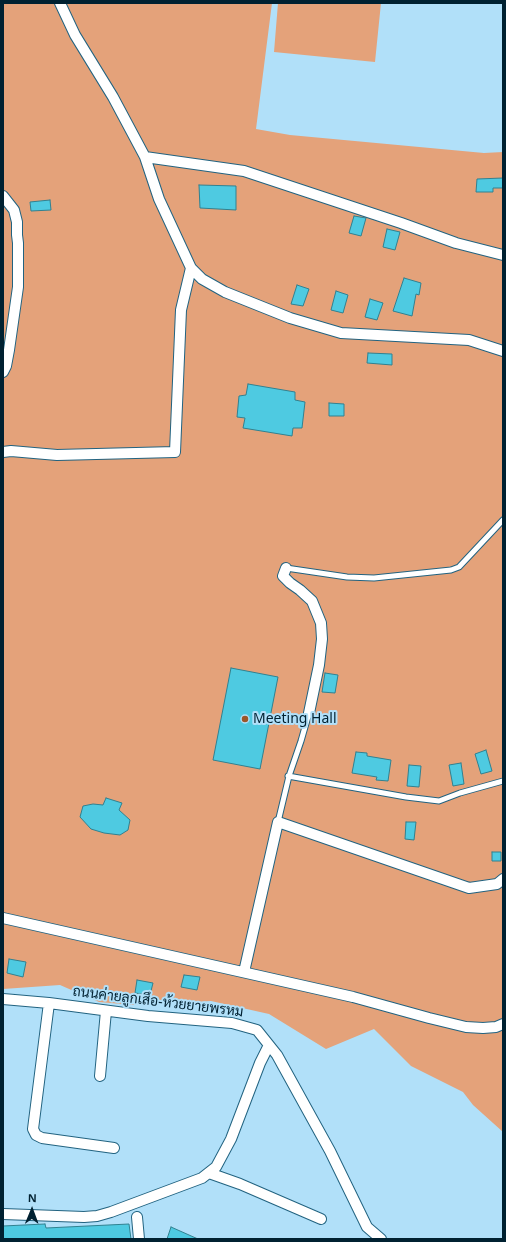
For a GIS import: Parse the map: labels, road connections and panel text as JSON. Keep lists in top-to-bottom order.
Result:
{
  "streets": {
    "street": ["ถนนค่ายลูกเสึอ-ห้วยยายพรหม"]
  },
  "places": ["Meeting Hall"],
  "north": "top"
}
